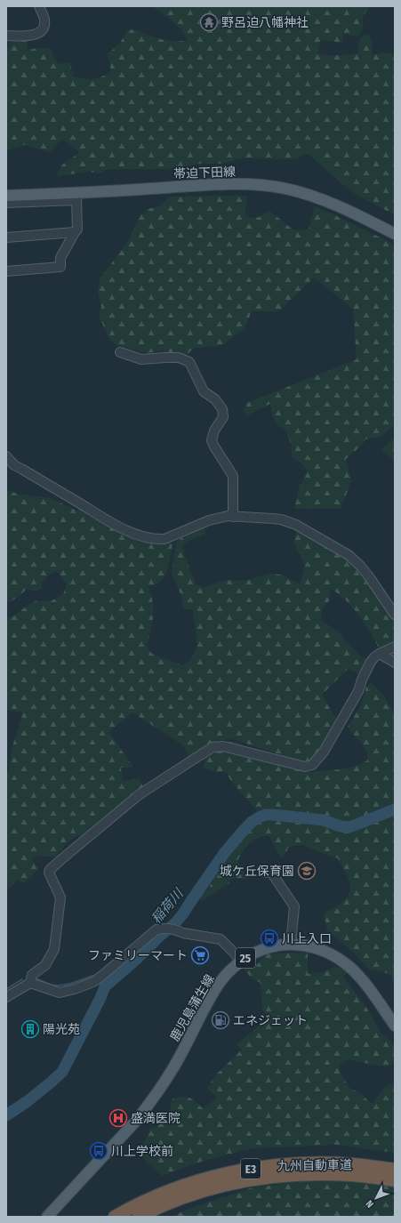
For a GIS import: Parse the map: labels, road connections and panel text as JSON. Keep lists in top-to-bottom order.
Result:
{
  "streets": {
    "highway": ["九州自動車道", "E3"],
    "main road": ["帯迫下田線", "25", "鹿児島蒲生線"]
  },
  "water": ["稲荷川"],
  "places": {
    "temple": ["野呂迫八幡神社"],
    "school or university": ["城ケ丘保育園"],
    "bus stop": ["川上入口", "川上学校前"],
    "supermarket": ["ファミリーマート"],
    "fuel station": ["エネジェット"],
    "building": ["陽光苑"],
    "hospital": ["盛満医院"]
  },
  "north": "bottom left"
}
